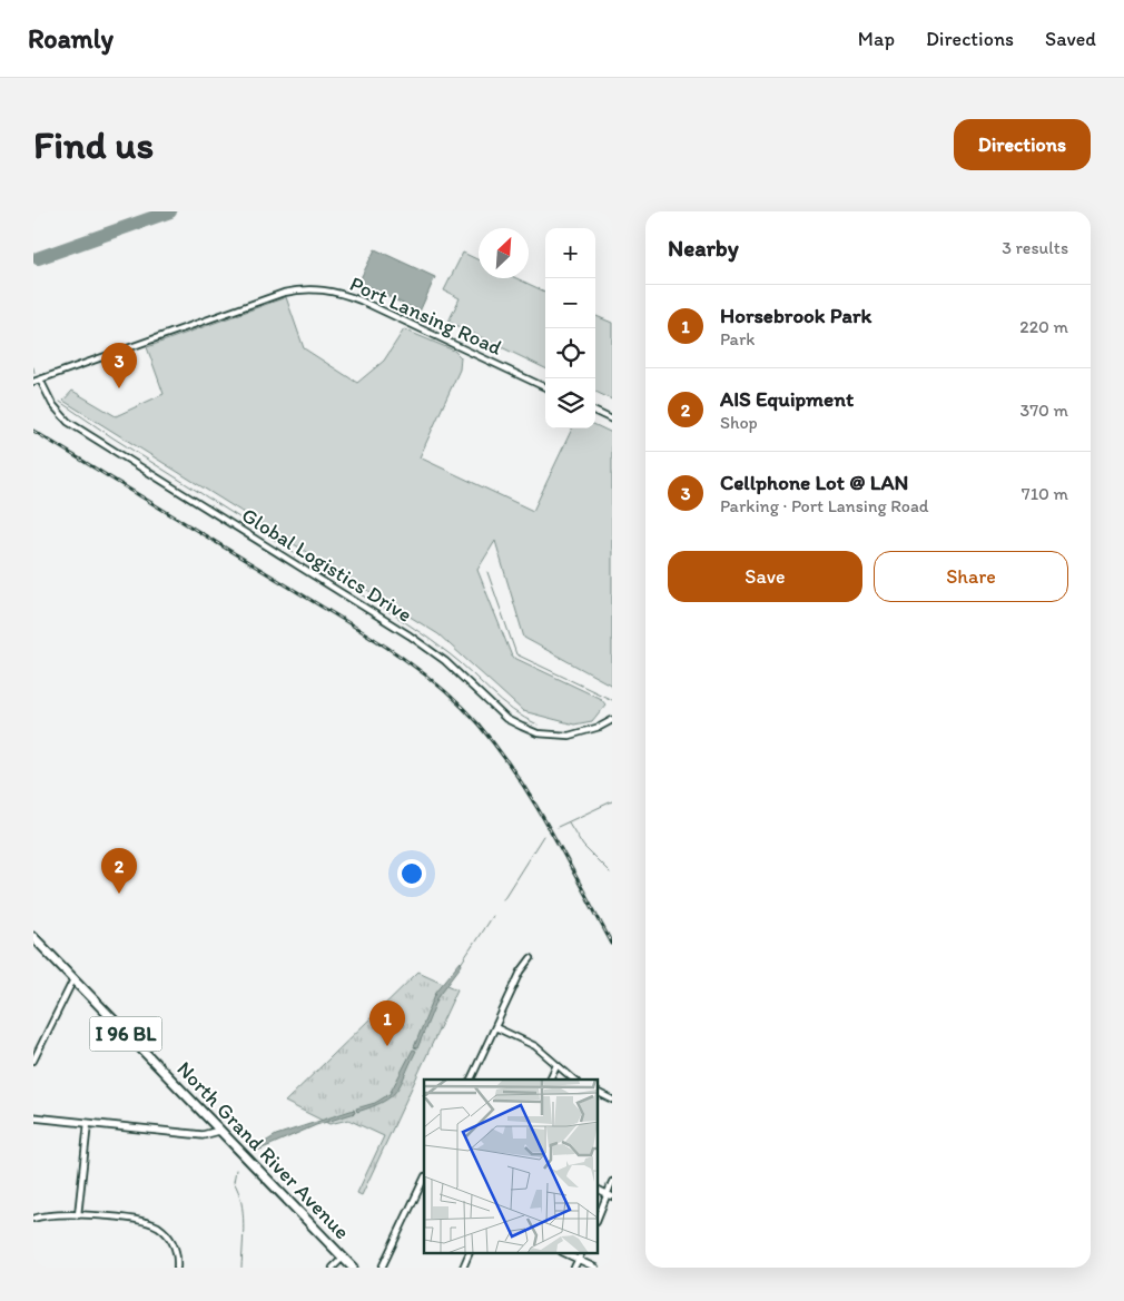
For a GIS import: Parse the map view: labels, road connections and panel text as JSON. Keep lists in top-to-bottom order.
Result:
{
  "streets": {
    "main road": ["I 96 BL", "North Grand River Avenue"],
    "street": ["Port Lansing Road", "Global Logistics Drive"]
  },
  "crossings": [
    ["Port Lansing Road", "Global Logistics Drive"]
  ],
  "north": "top right",
  "page": {
    "header": "Roamly",
    "nav": ["Map", "Directions", "Saved"],
    "buttons": [
      "Directions",
      ["Save", "Share"]
    ],
    "title": "Find us",
    "heading": ["Nearby", "3 results"],
    "map_buttons": ["+", "−"],
    "list": [
      {
        "mark": "1",
        "name": "Horsebrook Park",
        "note": "Park",
        "value": "220 m"
      },
      {
        "mark": "2",
        "name": "AIS Equipment",
        "note": "Shop",
        "value": "370 m"
      },
      {
        "mark": "3",
        "name": "Cellphone Lot @ LAN",
        "note": "Parking · Port Lansing Road",
        "value": "710 m"
      }
    ],
    "pins": ["3", "2", "1"]
  }
}
